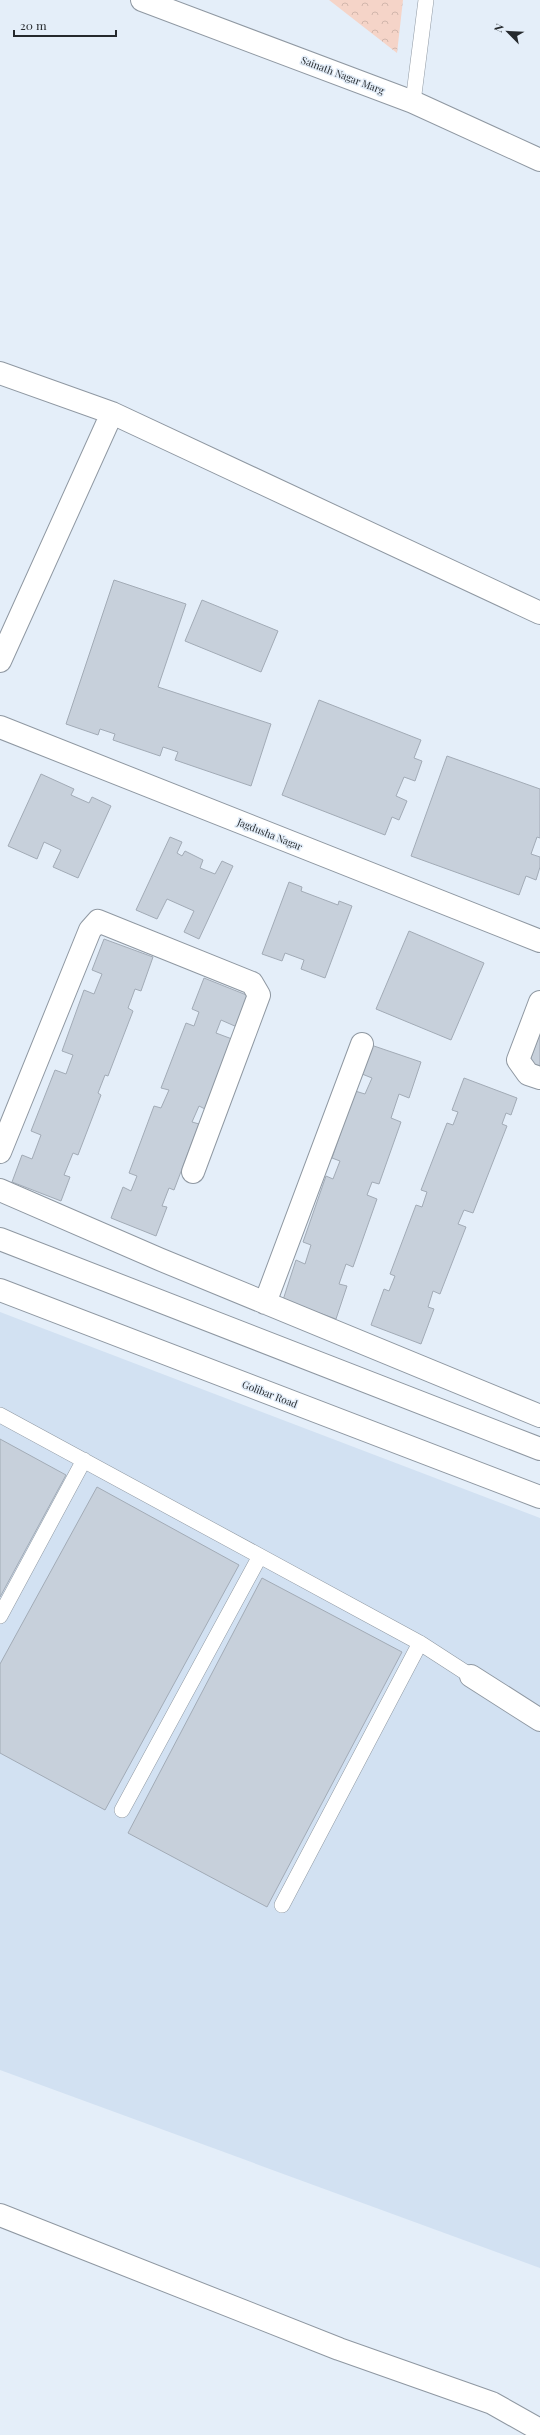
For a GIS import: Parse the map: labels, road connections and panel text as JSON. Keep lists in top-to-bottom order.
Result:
{
  "streets": {
    "street": ["Sainath Nagar Marg", "Jagdusha Nagar", "Golibar Road"]
  },
  "scale_bar": "20 m",
  "north": "top left"
}
